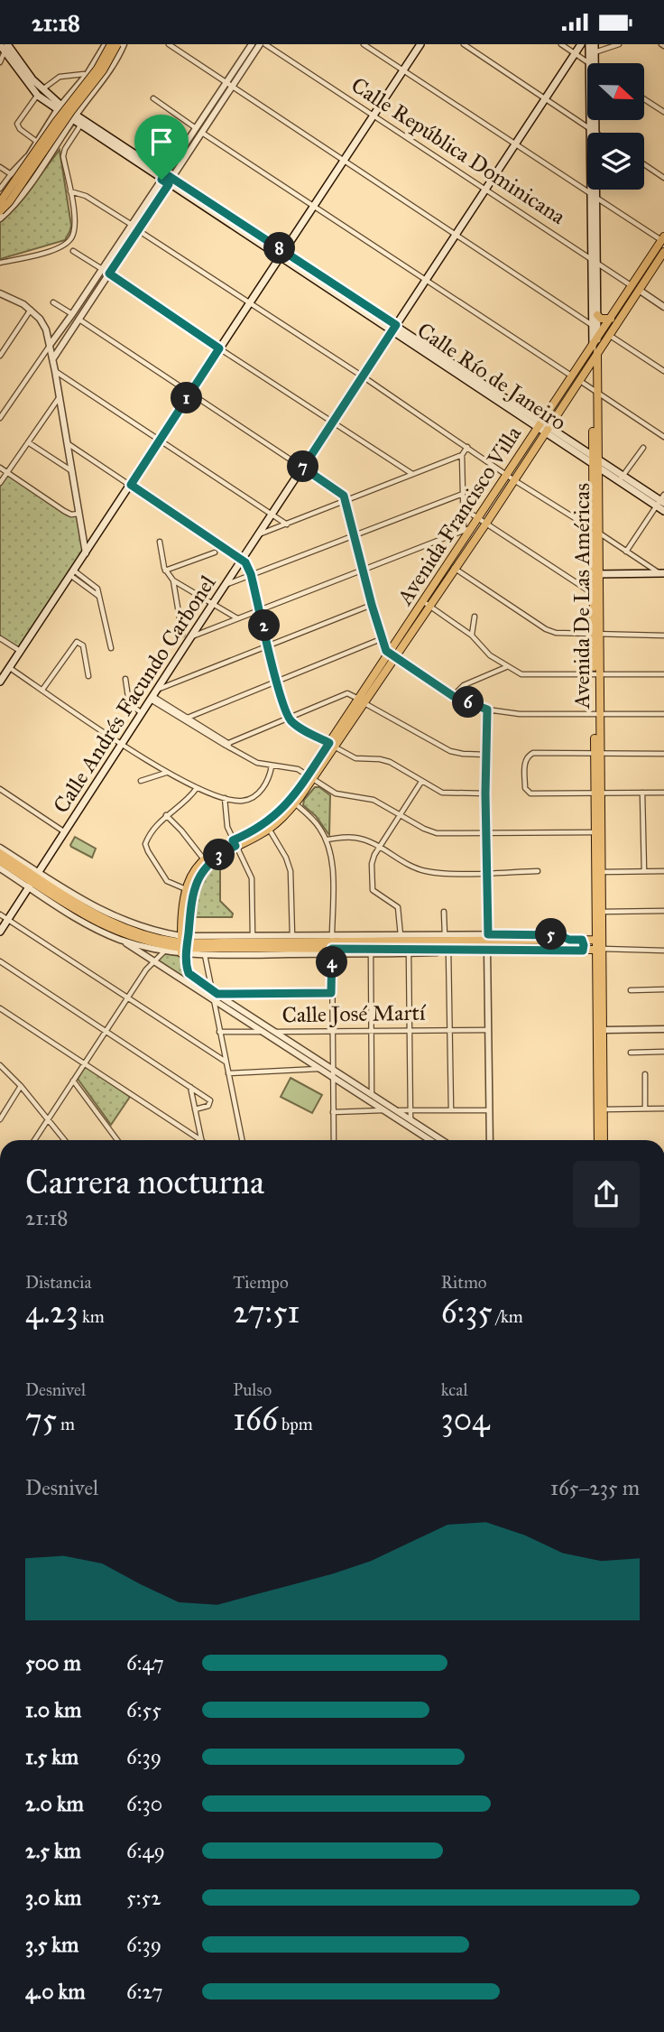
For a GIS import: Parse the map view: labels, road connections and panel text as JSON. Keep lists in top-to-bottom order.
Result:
{
  "streets": {
    "main road": [
      "Calle Río de Janeiro",
      "Avenida Francisco Villa",
      "Avenida De Las Américas",
      "Calle Andrés Facundo Carbonel"
    ],
    "street": ["Calle República Dominicana", "Calle José Martí"]
  },
  "crossings": [
    ["Calle República Dominicana", "Avenida Francisco Villa"],
    ["Calle República Dominicana", "Avenida De Las Américas"],
    ["Calle República Dominicana", "Calle Andrés Facundo Carbonel"],
    ["Calle Río de Janeiro", "Avenida Francisco Villa"],
    ["Calle Río de Janeiro", "Avenida De Las Américas"],
    ["Calle Río de Janeiro", "Calle Andrés Facundo Carbonel"],
    ["Avenida Francisco Villa", "Avenida De Las Américas"]
  ],
  "north": "right",
  "page": {
    "status": "21:18",
    "pins": [
      "8",
      "1",
      "7",
      "2",
      "6",
      "3",
      "5",
      "4"
    ],
    "heading": ["Carrera nocturna", "21:18"],
    "stats": [
      ["Distancia", "4.23 km"],
      ["Tiempo", "27:51"],
      ["Ritmo", "6:35 /km"],
      ["Desnivel", "75 m"],
      ["Pulso", "166 bpm"],
      ["kcal", "304"]
    ],
    "chart": ["Desnivel", "165–235 m"],
    "list": [
      {
        "name": "500 m",
        "note": "6:47"
      },
      {
        "name": "1.0 km",
        "note": "6:55"
      },
      {
        "name": "1.5 km",
        "note": "6:39"
      },
      {
        "name": "2.0 km",
        "note": "6:30"
      },
      {
        "name": "2.5 km",
        "note": "6:49"
      },
      {
        "name": "3.0 km",
        "note": "5:52"
      },
      {
        "name": "3.5 km",
        "note": "6:39"
      },
      {
        "name": "4.0 km",
        "note": "6:27"
      }
    ]
  }
}
